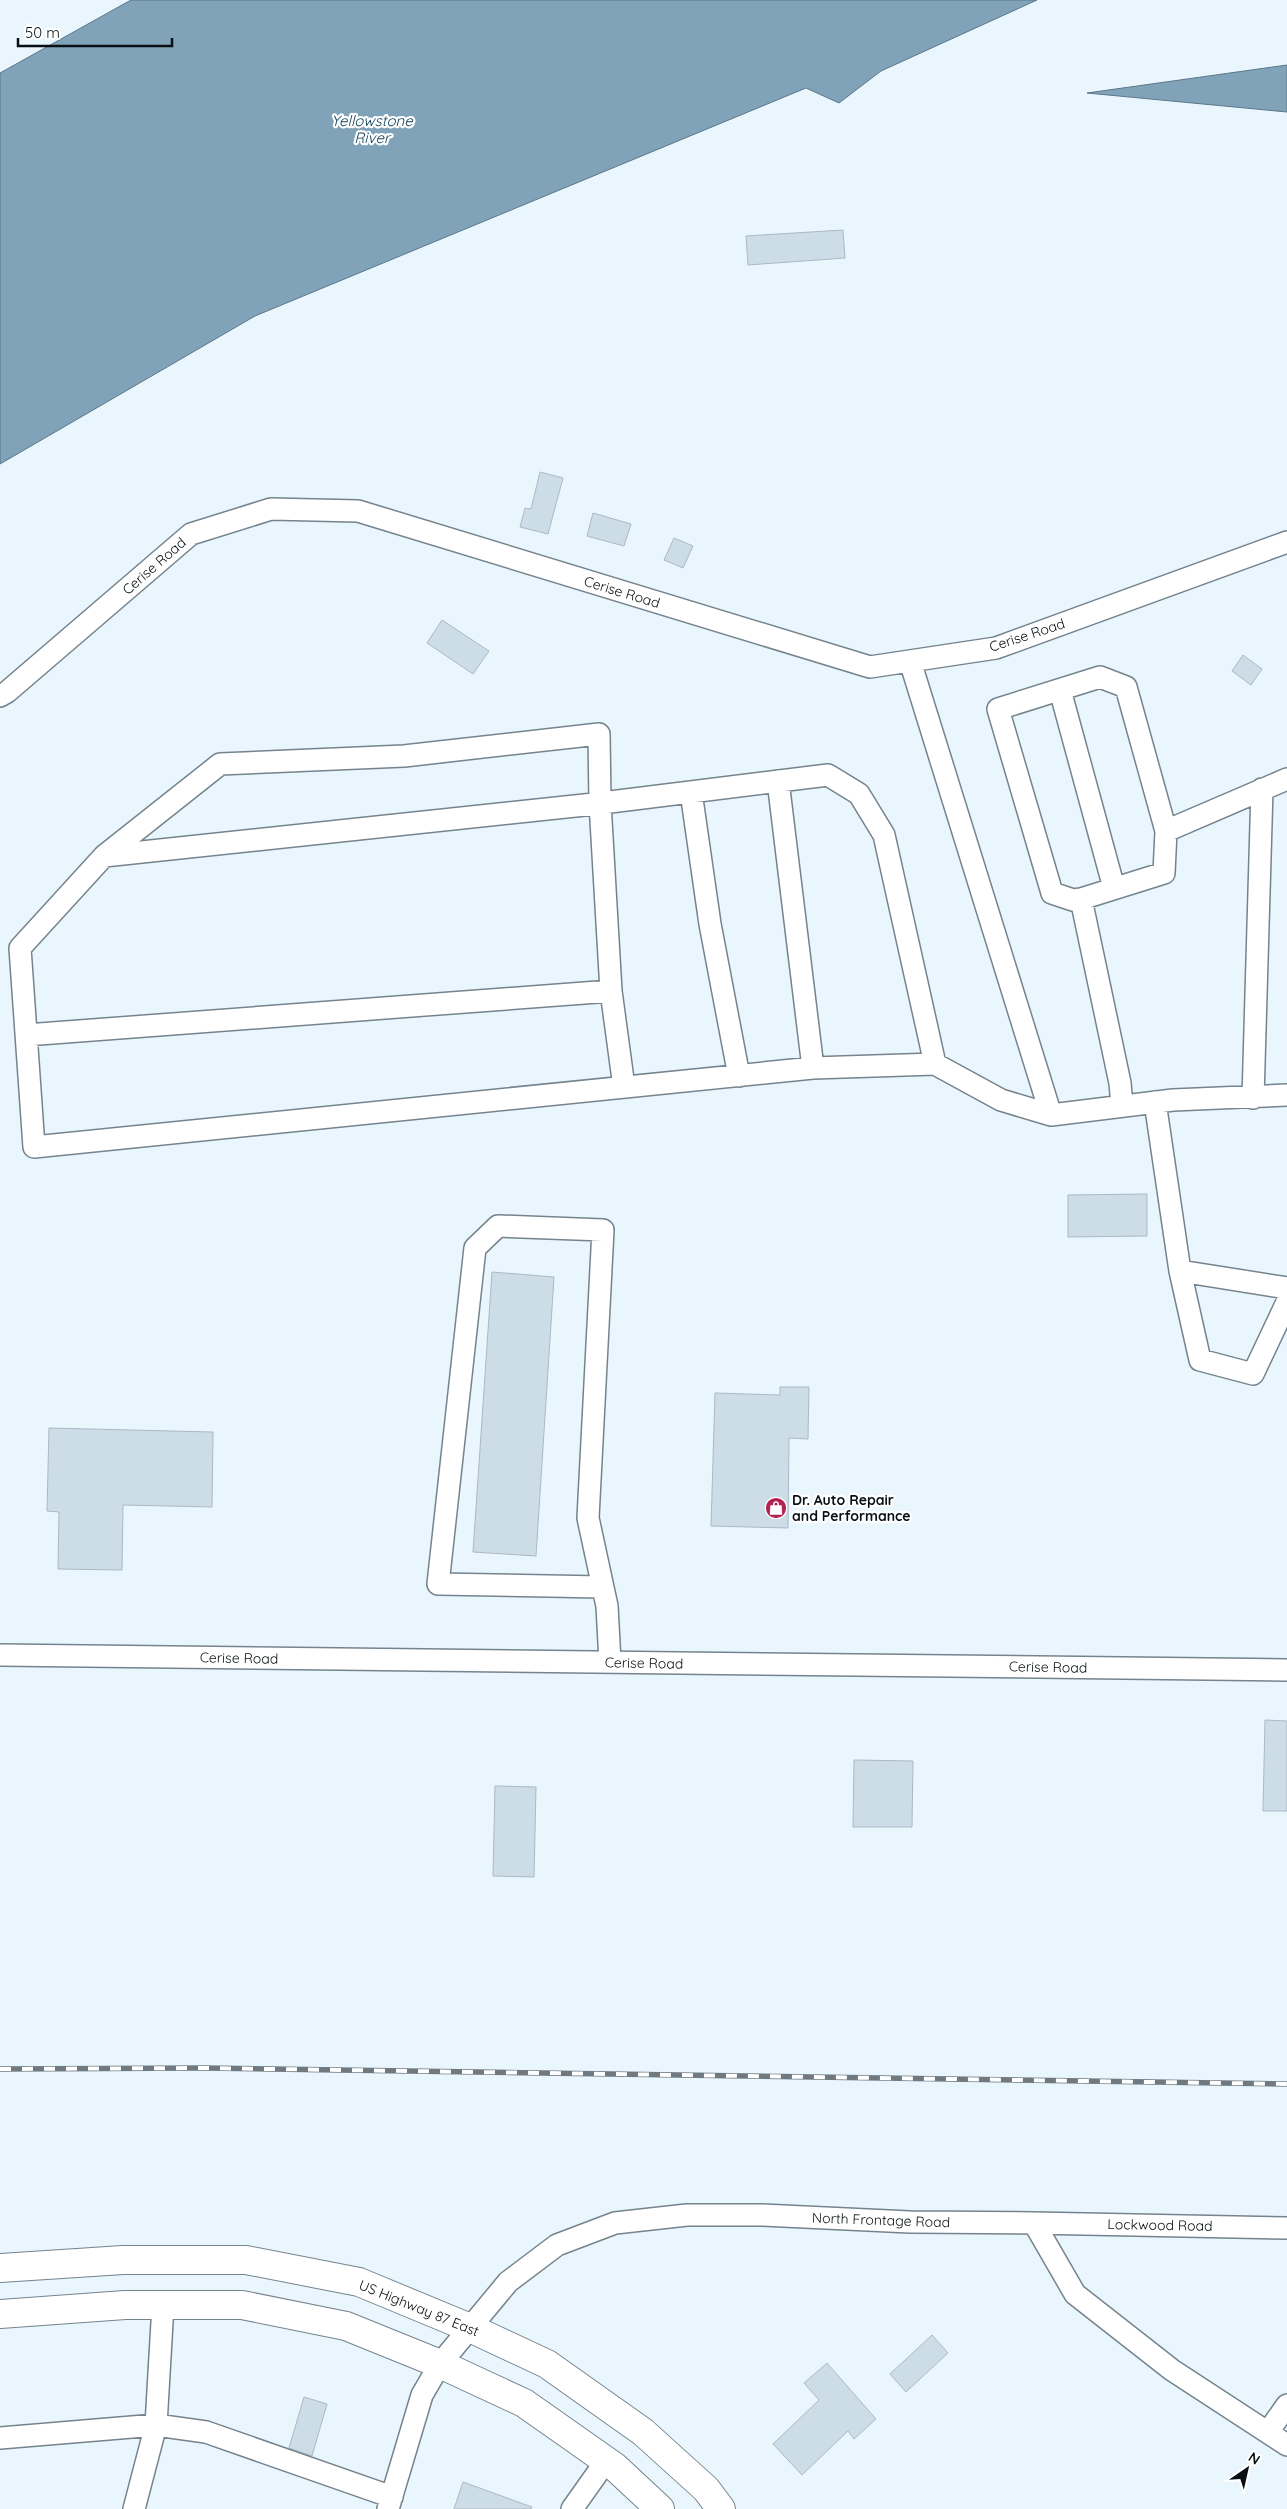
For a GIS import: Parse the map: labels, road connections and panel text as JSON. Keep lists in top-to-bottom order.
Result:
{
  "streets": {
    "highway": ["US Highway 87 East"],
    "street": ["Cerise Road", "North Frontage Road", "Lockwood Road"]
  },
  "crossings": [
    ["North Frontage Road", "Lockwood Road"],
    ["North Frontage Road", "US Highway 87 East"]
  ],
  "water": ["Yellowstone River"],
  "places": {
    "shop": ["Dr. Auto Repair and Performance"]
  },
  "scale_bar": "50 m",
  "north": "top right"
}
